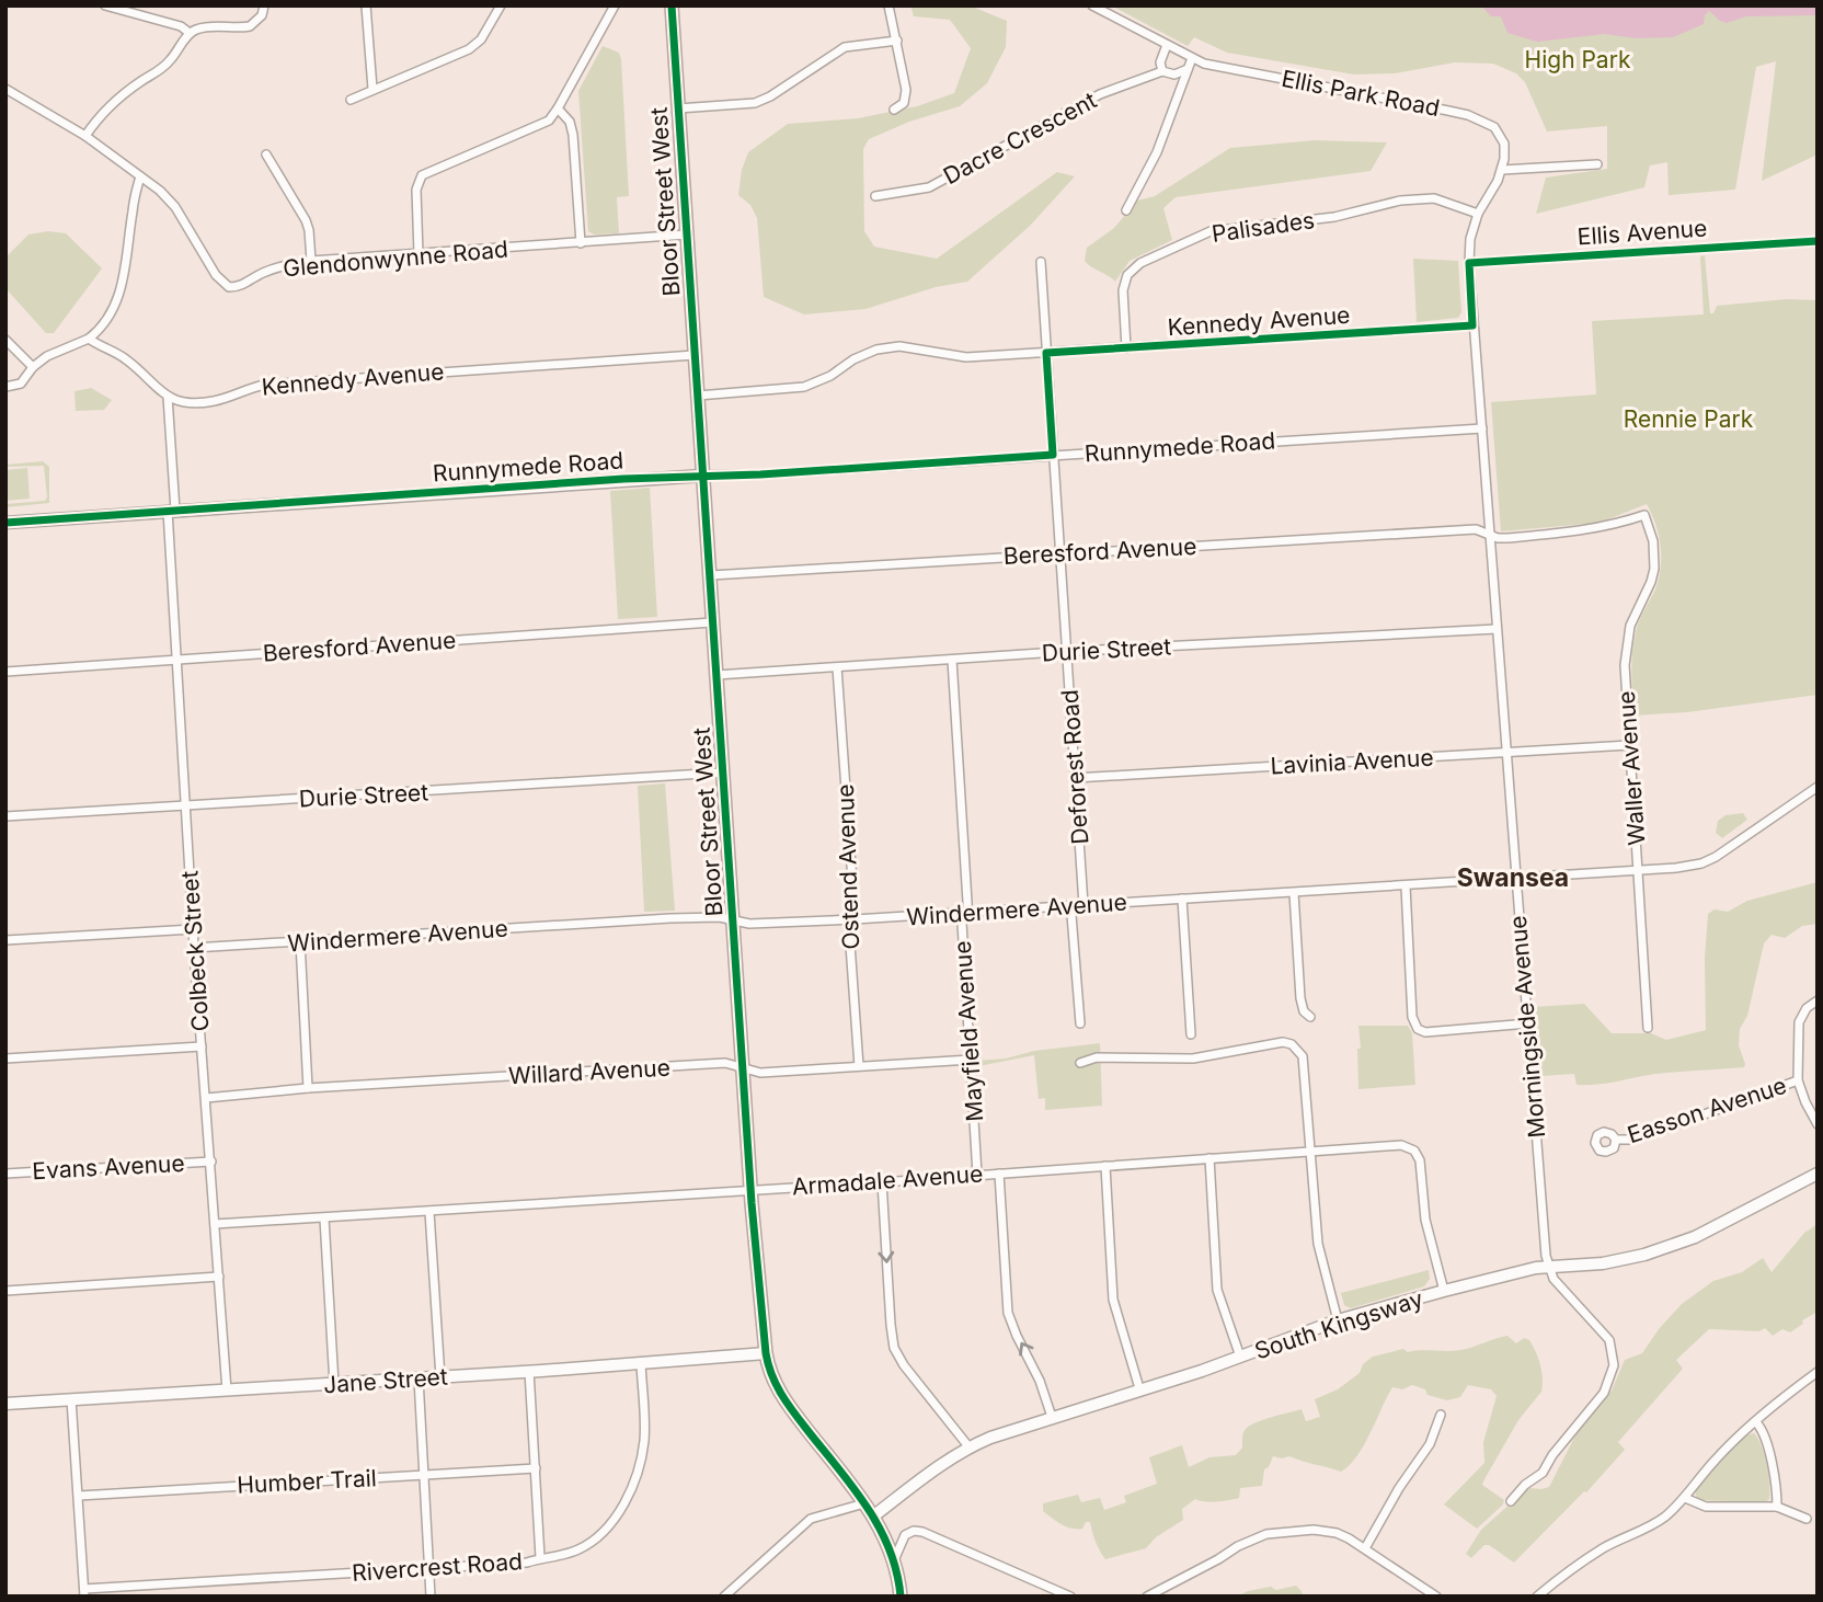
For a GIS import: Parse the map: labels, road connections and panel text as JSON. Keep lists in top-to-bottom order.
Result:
{
  "streets": {
    "main road": ["Bloor Street West"],
    "street": [
      "Ellis Park Road",
      "Dacre Crescent",
      "Palisades",
      "Ellis Avenue",
      "Glendonwynne Road",
      "Kennedy Avenue",
      "Runnymede Road",
      "Beresford Avenue",
      "Durie Street",
      "Lavinia Avenue",
      "Deforest Road",
      "Waller Avenue",
      "Ostend Avenue",
      "Windermere Avenue",
      "Colbeck Street",
      "Morningside Avenue",
      "Mayfield Avenue",
      "Willard Avenue",
      "Easson Avenue",
      "Evans Avenue",
      "Armadale Avenue",
      "South Kingsway",
      "Jane Street",
      "Humber Trail",
      "Rivercrest Road"
    ]
  },
  "crossings": [
    ["Bloor Street West", "Glendonwynne Road"],
    ["Bloor Street West", "Kennedy Avenue"],
    ["Bloor Street West", "Runnymede Road"],
    ["Bloor Street West", "Beresford Avenue"],
    ["Bloor Street West", "Durie Street"],
    ["Bloor Street West", "Windermere Avenue"],
    ["Bloor Street West", "Willard Avenue"],
    ["Bloor Street West", "Armadale Avenue"],
    ["Bloor Street West", "South Kingsway"],
    ["Bloor Street West", "Jane Street"],
    ["Palisades", "Kennedy Avenue"],
    ["Ellis Avenue", "Morningside Avenue"],
    ["Kennedy Avenue", "Deforest Road"],
    ["Kennedy Avenue", "Colbeck Street"],
    ["Kennedy Avenue", "Morningside Avenue"],
    ["Runnymede Road", "Deforest Road"],
    ["Runnymede Road", "Colbeck Street"],
    ["Runnymede Road", "Morningside Avenue"],
    ["Beresford Avenue", "Deforest Road"],
    ["Beresford Avenue", "Waller Avenue"],
    ["Beresford Avenue", "Colbeck Street"],
    ["Beresford Avenue", "Morningside Avenue"],
    ["Durie Street", "Deforest Road"],
    ["Durie Street", "Ostend Avenue"],
    ["Durie Street", "Colbeck Street"],
    ["Durie Street", "Morningside Avenue"],
    ["Durie Street", "Mayfield Avenue"],
    ["Lavinia Avenue", "Deforest Road"],
    ["Lavinia Avenue", "Waller Avenue"],
    ["Lavinia Avenue", "Morningside Avenue"],
    ["Deforest Road", "Windermere Avenue"],
    ["Waller Avenue", "Windermere Avenue"],
    ["Ostend Avenue", "Windermere Avenue"],
    ["Ostend Avenue", "Willard Avenue"],
    ["Windermere Avenue", "Colbeck Street"],
    ["Windermere Avenue", "Morningside Avenue"],
    ["Windermere Avenue", "Mayfield Avenue"],
    ["Colbeck Street", "Willard Avenue"],
    ["Colbeck Street", "Evans Avenue"],
    ["Colbeck Street", "Armadale Avenue"],
    ["Colbeck Street", "Jane Street"],
    ["Morningside Avenue", "South Kingsway"],
    ["Mayfield Avenue", "Willard Avenue"],
    ["Mayfield Avenue", "Armadale Avenue"],
    ["Armadale Avenue", "South Kingsway"],
    ["Jane Street", "Rivercrest Road"]
  ],
  "districts": ["Swansea"],
  "parks": ["High Park", "Rennie Park"]
}
